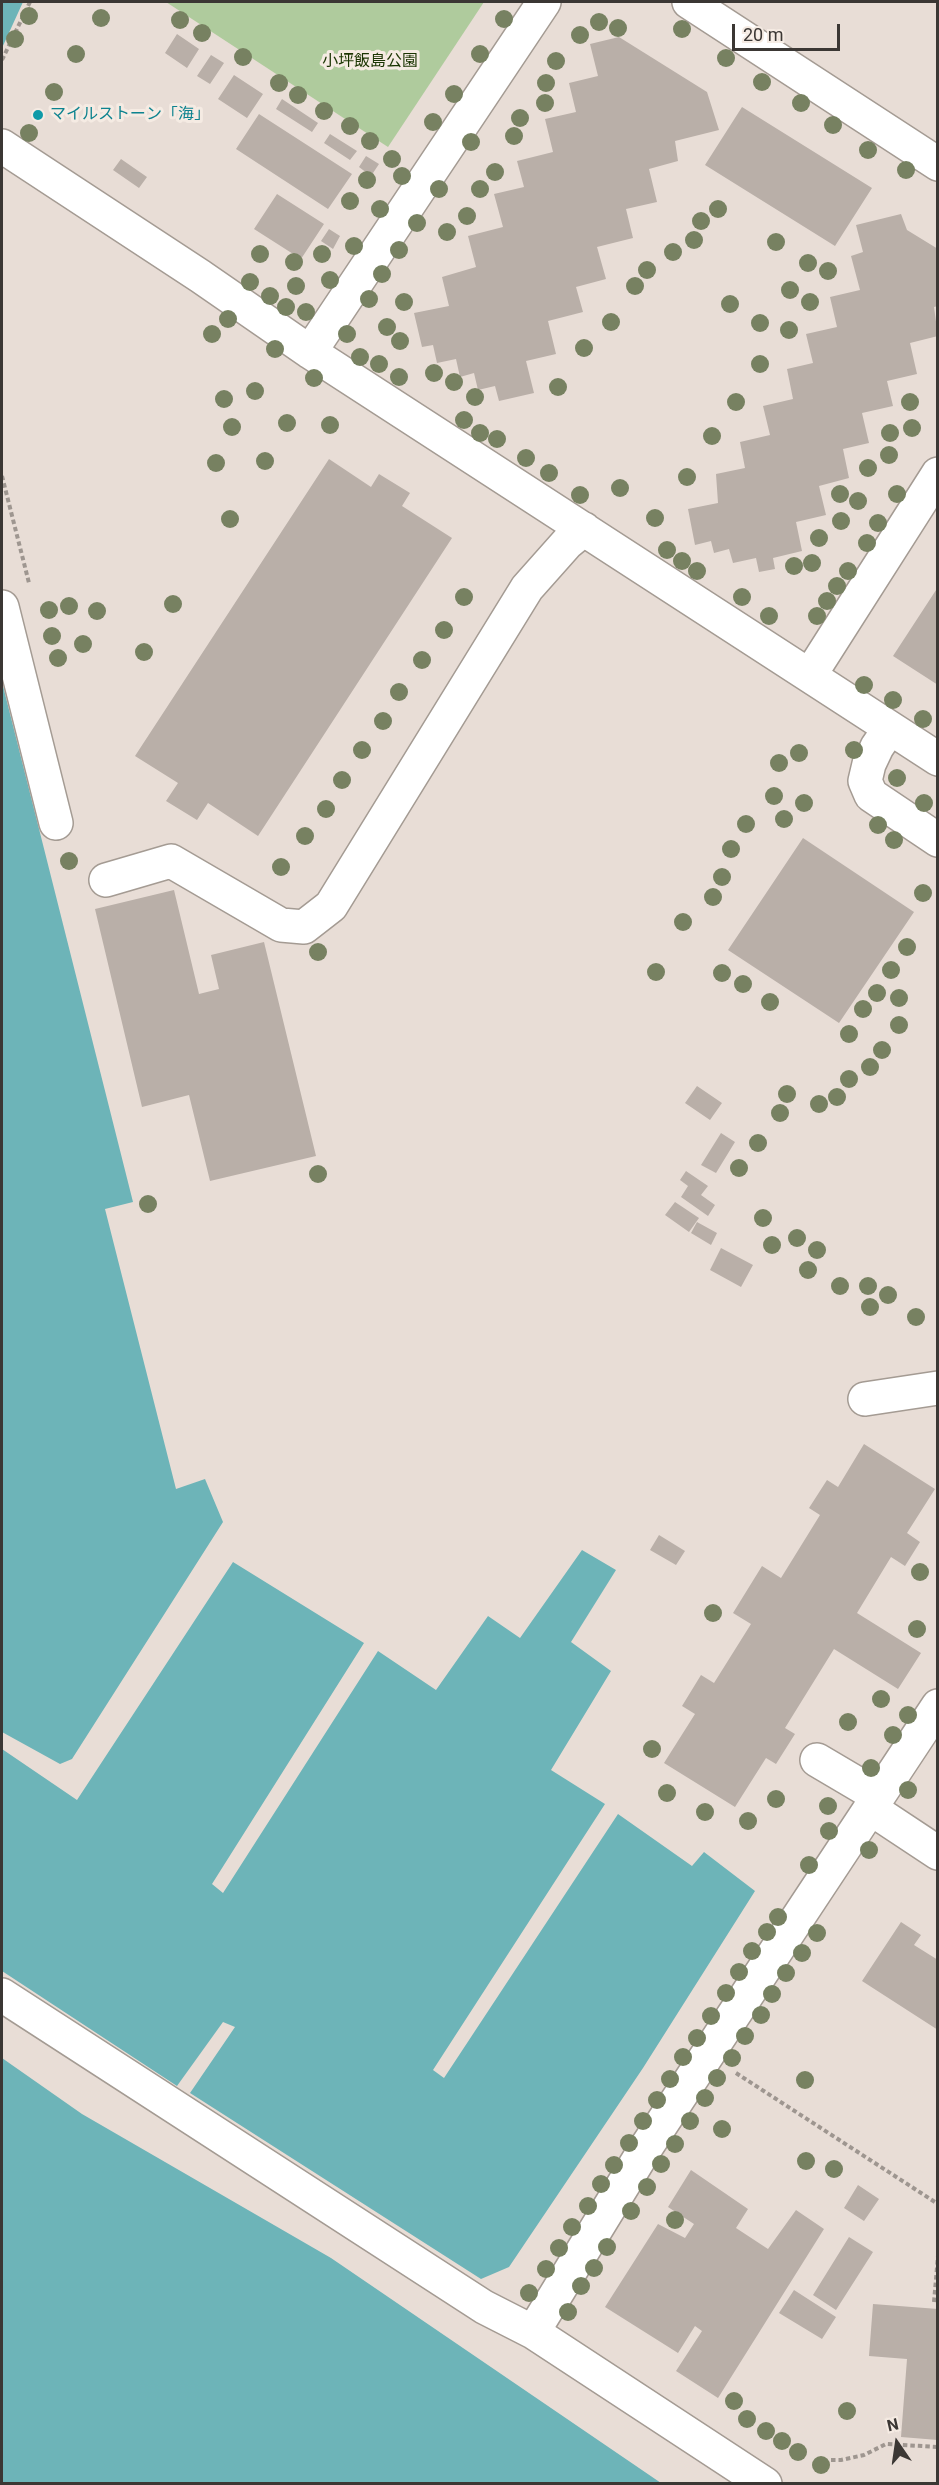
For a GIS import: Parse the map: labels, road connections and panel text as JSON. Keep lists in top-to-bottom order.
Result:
{
  "parks": ["小坪飯島公園"],
  "places": ["マイルストーン「海」"],
  "scale_bar": "20 m",
  "north": "top"
}
